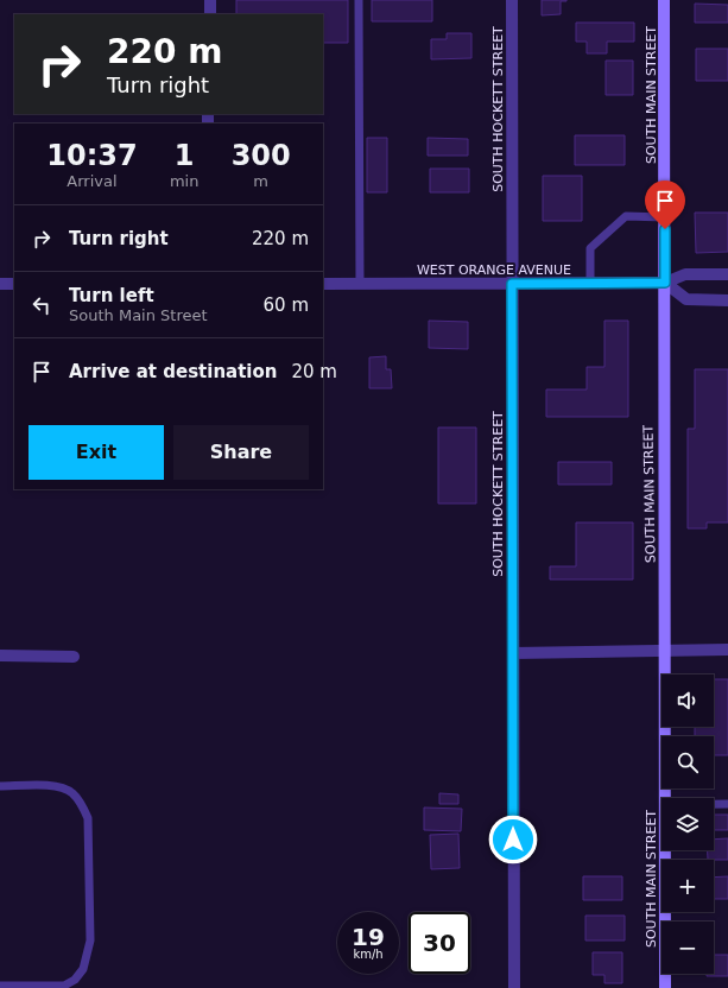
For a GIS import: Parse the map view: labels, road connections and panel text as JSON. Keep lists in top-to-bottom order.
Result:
{
  "streets": {
    "main road": ["SOUTH MAIN STREET"],
    "street": ["SOUTH HOCKETT STREET", "WEST ORANGE AVENUE"]
  },
  "crossings": [
    ["SOUTH MAIN STREET", "WEST ORANGE AVENUE"],
    ["SOUTH HOCKETT STREET", "WEST ORANGE AVENUE"]
  ],
  "page": {
    "turn": ["220 m", "Turn right"],
    "eta": [
      "10:37",
      "Arrival",
      "1",
      "min",
      "300",
      "m"
    ],
    "list": [
      {
        "name": "Turn right",
        "value": "220 m"
      },
      {
        "name": "Turn left",
        "note": "South Main Street",
        "value": "60 m"
      },
      {
        "name": "Arrive at destination",
        "value": "20 m"
      }
    ],
    "buttons": ["Exit", "Share"],
    "map_buttons": ["+", "−"],
    "speed": "19 km/h",
    "limit": "30"
  }
}
